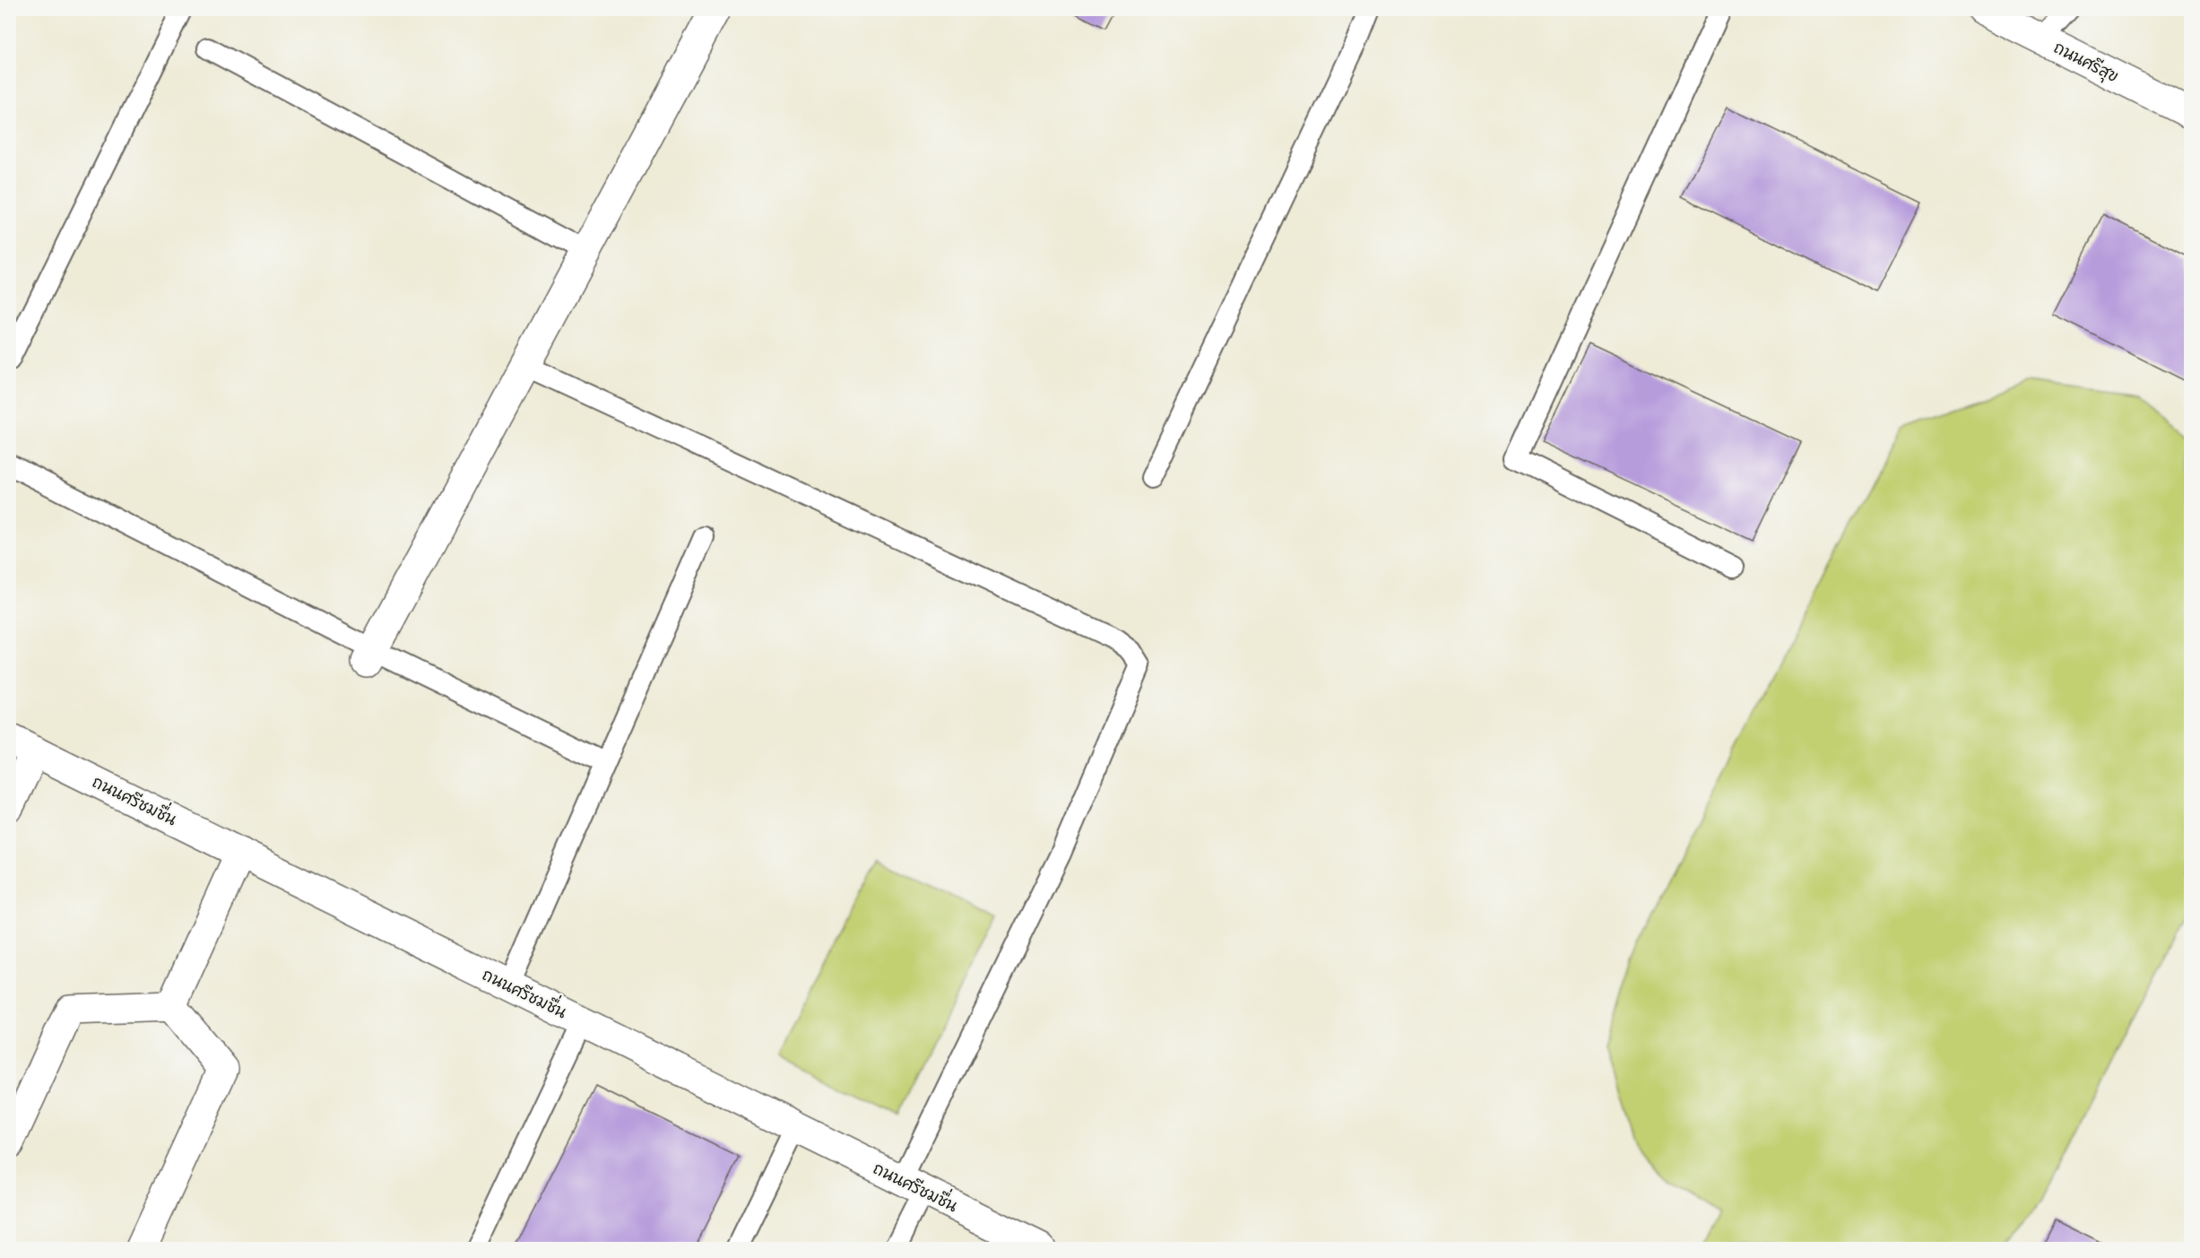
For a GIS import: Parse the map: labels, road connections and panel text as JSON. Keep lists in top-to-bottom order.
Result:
{
  "streets": {
    "street": ["ถนนศรีสุข", "ถนนศรีชมชื่น"]
  }
}
